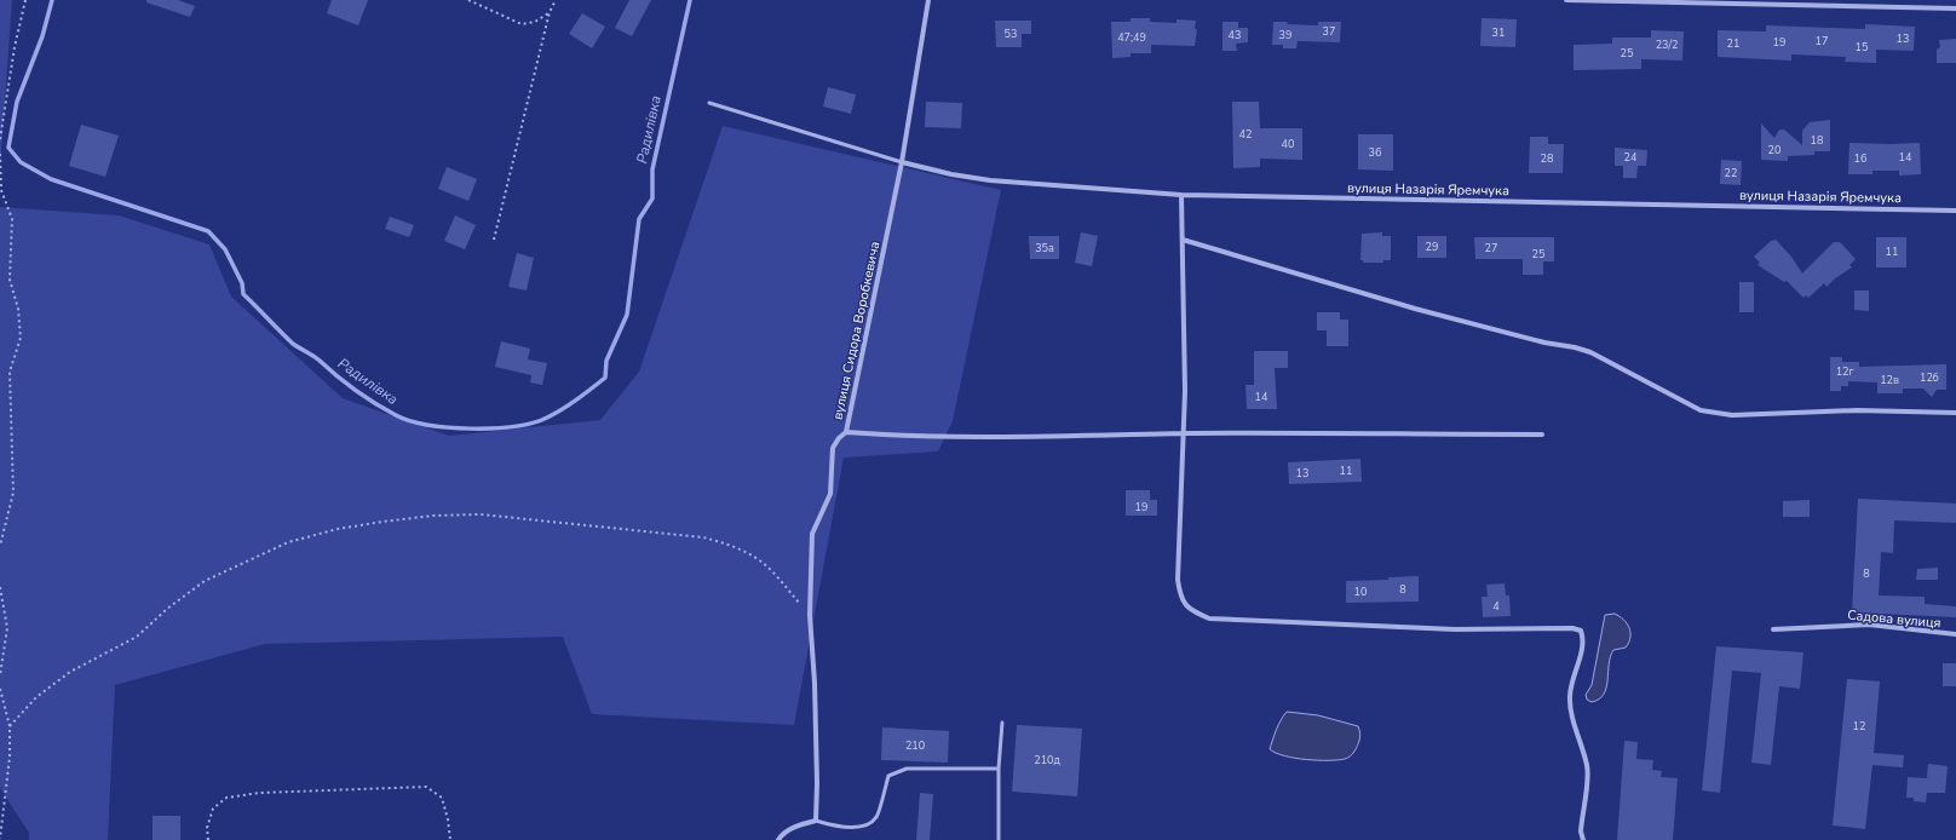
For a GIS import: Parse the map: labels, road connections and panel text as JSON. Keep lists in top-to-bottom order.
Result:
{
  "streets": {
    "street": ["вулиця Назарія Яремчука", "вулиця Сидора Воробкевича", "Садова вулиця"]
  },
  "crossings": [
    ["вулиця Назарія Яремчука", "вулиця Сидора Воробкевича"]
  ],
  "water": ["Радилівка"],
  "house_numbers": [
    "37",
    "31",
    "53",
    "43",
    "39",
    "47;49",
    "13",
    "17",
    "19",
    "21",
    "23/2",
    "15",
    "25",
    "42",
    "18",
    "40",
    "20",
    "36",
    "24",
    "14",
    "28",
    "16",
    "22",
    "29",
    "35а",
    "27",
    "11",
    "25",
    "12г",
    "12б",
    "12в",
    "14",
    "11",
    "13",
    "19",
    "8",
    "8",
    "10",
    "4",
    "12",
    "210",
    "210д"
  ]
}
